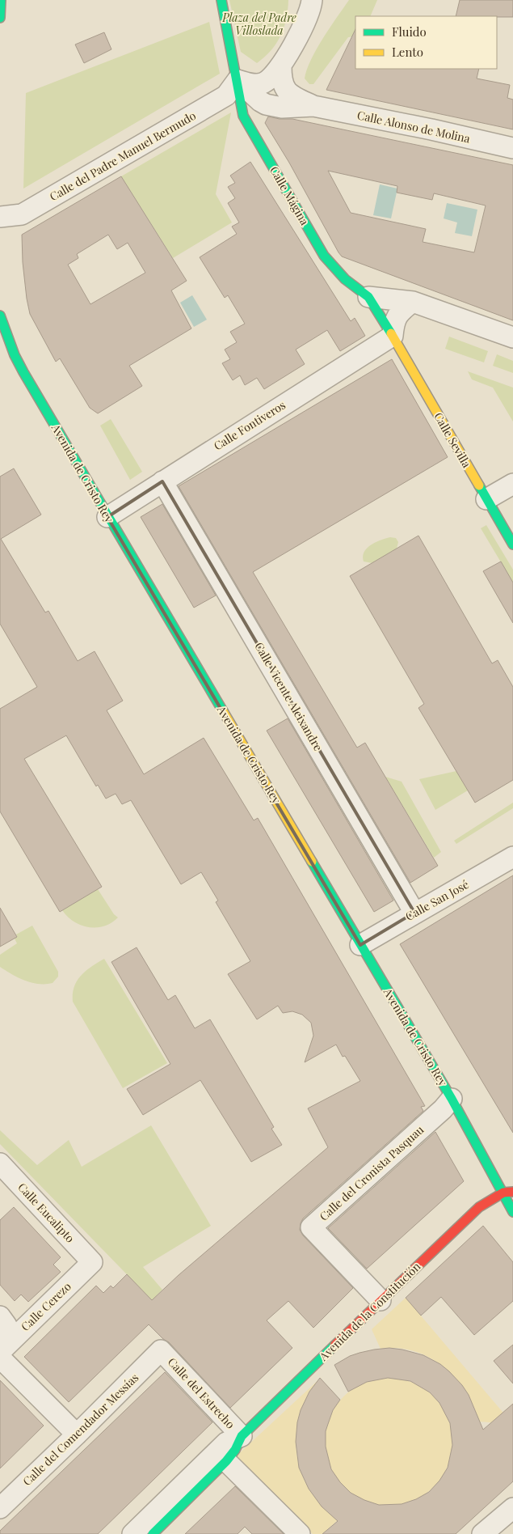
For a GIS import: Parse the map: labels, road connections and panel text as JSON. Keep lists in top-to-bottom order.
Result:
{
  "streets": {
    "street": [
      "Calle Alonso de Molina",
      "Calle del Padre Manuel Bermudo",
      "Calle Mágina",
      "Calle Fontiveros",
      "Calle Sevilla",
      "Avenida de Cristo Rey",
      "Calle Vicente Aleixandre",
      "Calle San José",
      "Calle del Cronista Pasquau",
      "Calle Eucalipto",
      "Calle Cerezo",
      "Avenida de la Constitución",
      "Calle del Estrecho",
      "Calle del Comendador Messías"
    ]
  },
  "crossings": [
    ["Calle Alonso de Molina", "Calle del Padre Manuel Bermudo"],
    ["Calle Alonso de Molina", "Calle Mágina"],
    ["Calle del Padre Manuel Bermudo", "Calle Mágina"],
    ["Calle Mágina", "Calle Sevilla"],
    ["Calle Fontiveros", "Calle Sevilla"],
    ["Calle Fontiveros", "Avenida de Cristo Rey"],
    ["Calle Fontiveros", "Calle Vicente Aleixandre"],
    ["Avenida de Cristo Rey", "Calle San José"],
    ["Avenida de Cristo Rey", "Calle del Cronista Pasquau"],
    ["Avenida de Cristo Rey", "Avenida de la Constitución"],
    ["Calle Vicente Aleixandre", "Calle San José"],
    ["Calle del Cronista Pasquau", "Avenida de la Constitución"],
    ["Calle Eucalipto", "Calle Cerezo"],
    ["Avenida de la Constitución", "Calle del Estrecho"],
    ["Calle del Estrecho", "Calle del Comendador Messías"]
  ],
  "parks": ["Plaza del Padre Villoslada"],
  "legend": ["Fluido", "Lento"]
}
